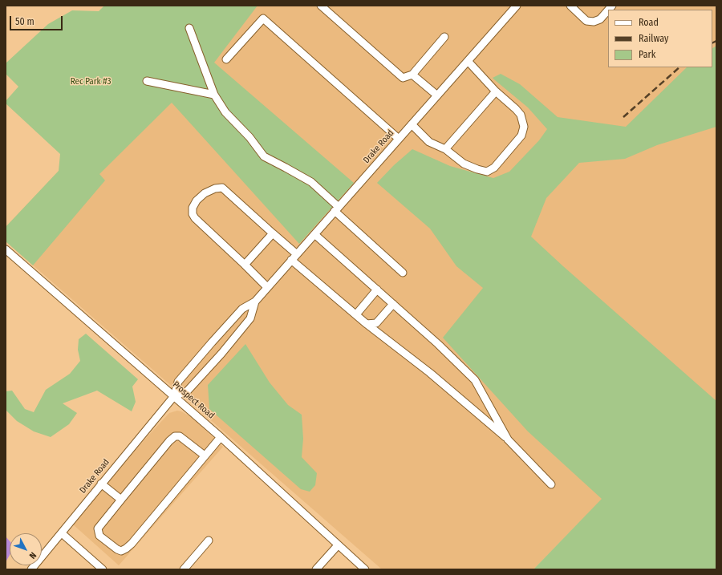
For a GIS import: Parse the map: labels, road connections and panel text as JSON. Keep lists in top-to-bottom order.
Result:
{
  "streets": {
    "street": ["Drake Road", "Prospect Road"]
  },
  "crossings": [
    ["Drake Road", "Prospect Road"]
  ],
  "parks": ["Rec Park #3"],
  "legend": ["Road", "Railway", "Park"],
  "scale_bar": "50 m",
  "north": "bottom right"
}
